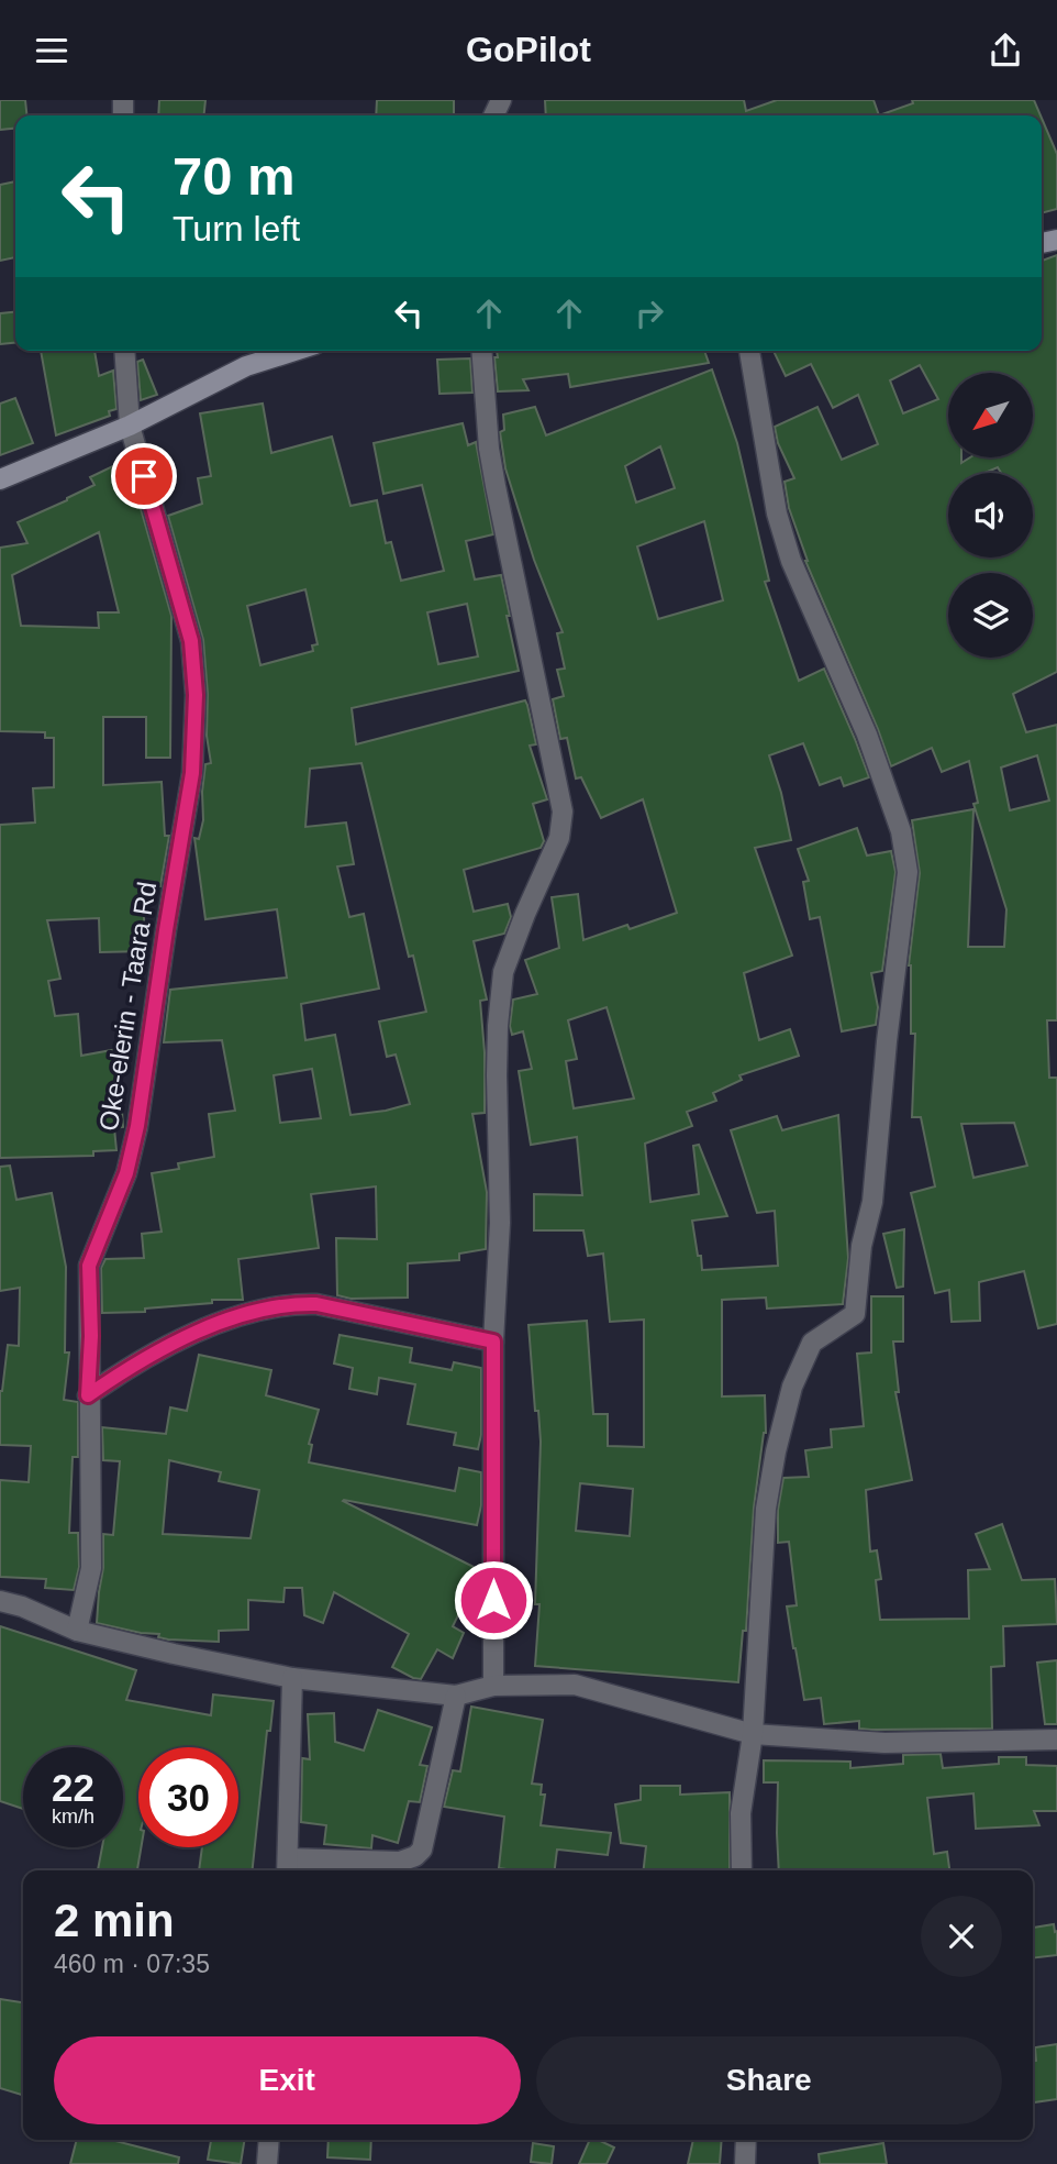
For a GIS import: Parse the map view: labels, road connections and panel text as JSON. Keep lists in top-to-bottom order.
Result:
{
  "streets": {
    "street": ["Oke-elerin - Taara Rd"]
  },
  "north": "bottom left",
  "page": {
    "header": "GoPilot",
    "turn": ["70 m", "Turn left"],
    "speed": "22 km/h",
    "limit": "30",
    "heading": ["2 min", "460 m · 07:35"],
    "buttons": ["Exit", "Share"]
  }
}
